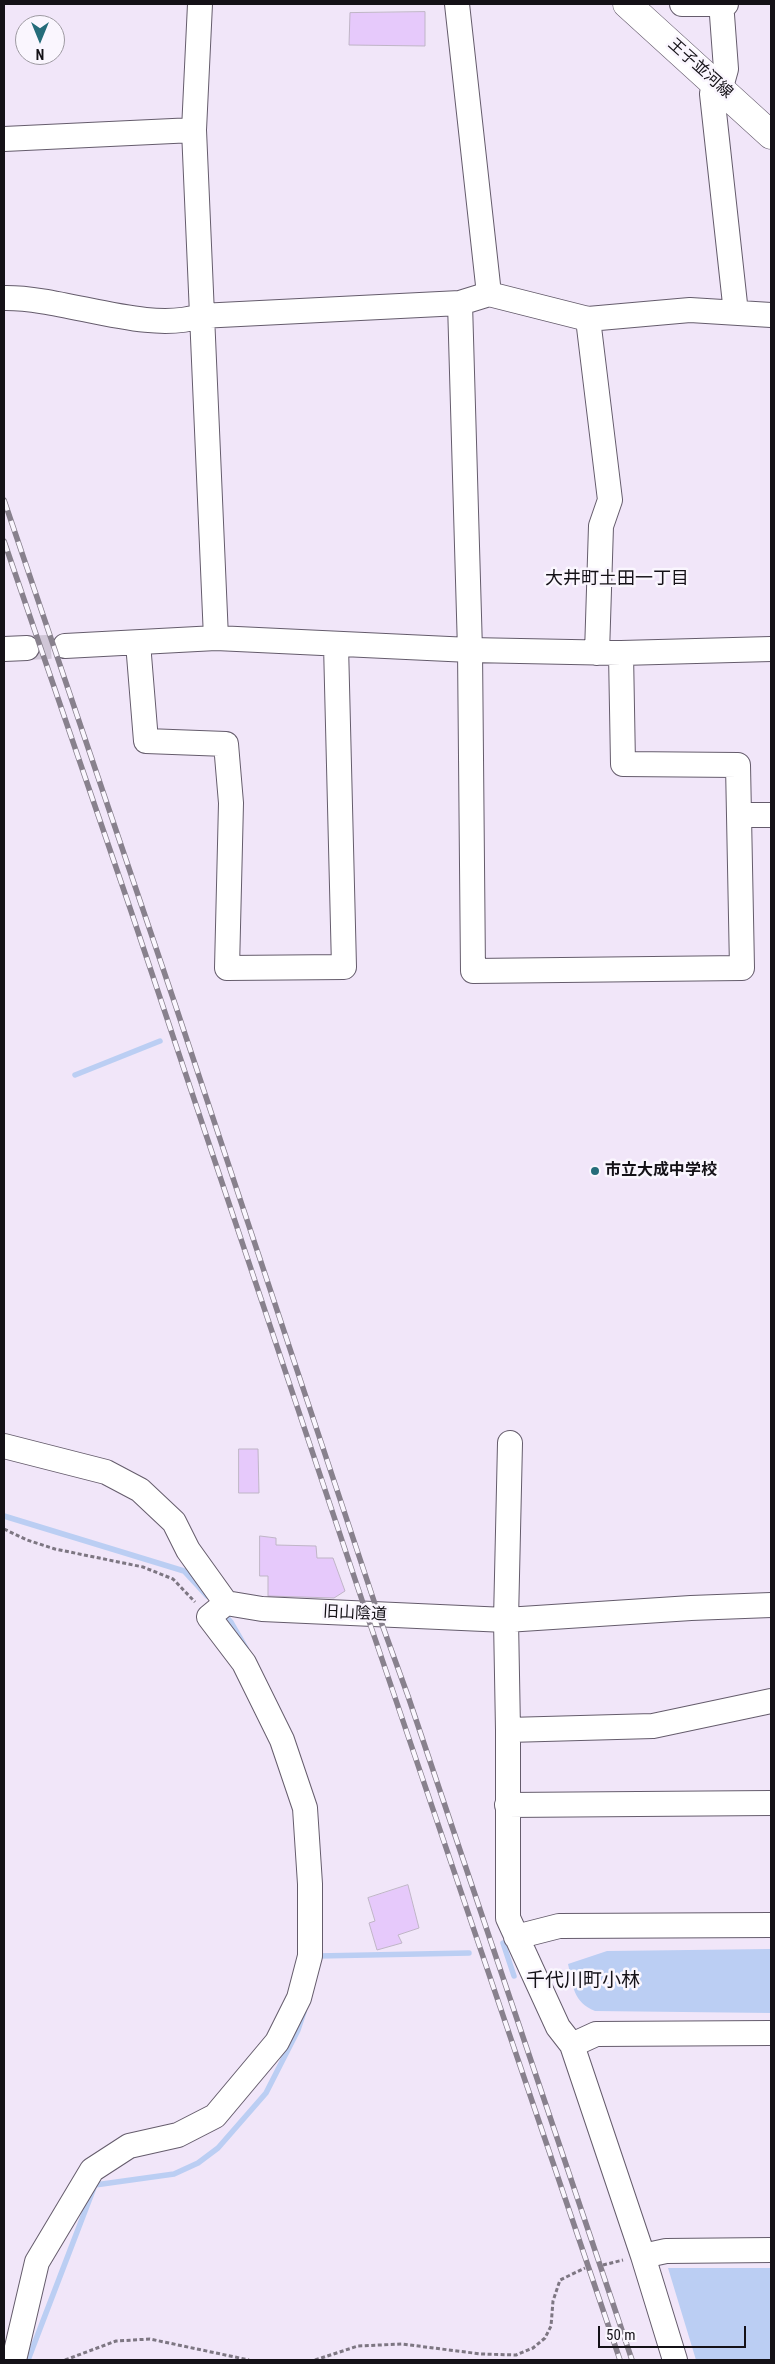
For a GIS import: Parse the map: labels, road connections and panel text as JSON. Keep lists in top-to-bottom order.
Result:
{
  "streets": {
    "main road": ["王子並河線"],
    "street": ["旧山陰道"]
  },
  "districts": ["大井町土田一丁目", "千代川町小林"],
  "places": ["市立大成中学校"],
  "scale_bar": "50 m",
  "north": "bottom"
}
